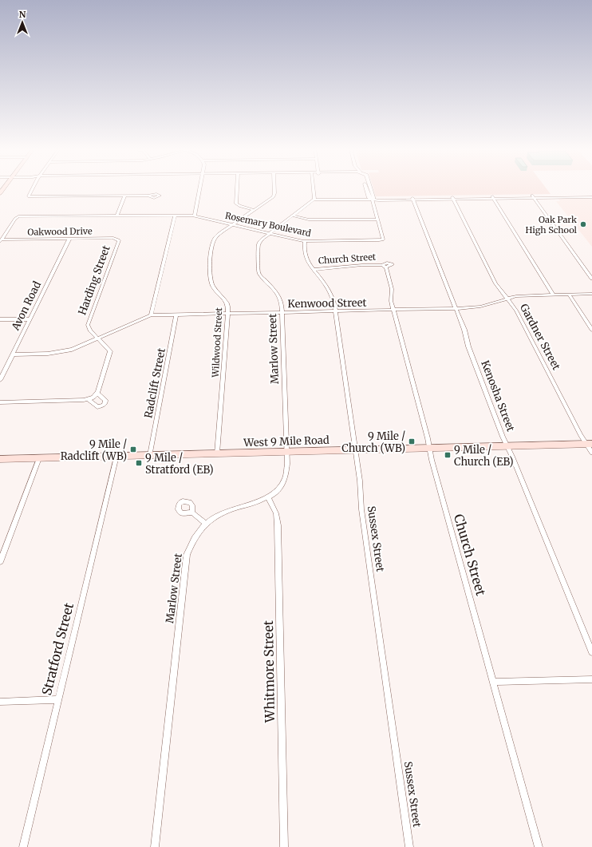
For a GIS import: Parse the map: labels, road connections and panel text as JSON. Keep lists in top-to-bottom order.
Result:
{
  "streets": {
    "main road": ["West 9 Mile Road"],
    "street": [
      "Rosemary Boulevard",
      "Oakwood Drive",
      "Church Street",
      "Harding Street",
      "Kenwood Street",
      "Avon Road",
      "Gardner Street",
      "Wildwood Street",
      "Marlow Street",
      "Radclift Street",
      "Kenosha Street",
      "Sussex Street",
      "Stratford Street",
      "Whitmore Street"
    ]
  },
  "crossings": [
    ["Rosemary Boulevard", "Oakwood Drive"],
    ["Rosemary Boulevard", "Church Street"],
    ["Rosemary Boulevard", "Wildwood Street"],
    ["Rosemary Boulevard", "Marlow Street"],
    ["Rosemary Boulevard", "Sussex Street"],
    ["Oakwood Drive", "Harding Street"],
    ["Oakwood Drive", "Avon Road"],
    ["Church Street", "Kenwood Street"],
    ["Church Street", "West 9 Mile Road"],
    ["Church Street", "Sussex Street"],
    ["Harding Street", "Kenwood Street"],
    ["Kenwood Street", "Avon Road"],
    ["Kenwood Street", "Gardner Street"],
    ["Kenwood Street", "Wildwood Street"],
    ["Kenwood Street", "Marlow Street"],
    ["Kenwood Street", "Radclift Street"],
    ["Kenwood Street", "Kenosha Street"],
    ["Kenwood Street", "Sussex Street"],
    ["Gardner Street", "West 9 Mile Road"],
    ["Wildwood Street", "West 9 Mile Road"],
    ["Marlow Street", "West 9 Mile Road"],
    ["Marlow Street", "Whitmore Street"],
    ["Radclift Street", "West 9 Mile Road"],
    ["Kenosha Street", "West 9 Mile Road"],
    ["West 9 Mile Road", "Sussex Street"],
    ["West 9 Mile Road", "Stratford Street"]
  ],
  "places": {
    "other": ["Oak Park High School"],
    "transit": [
      "9 Mile / Church (WB)",
      "9 Mile / Radclift (WB)",
      "9 Mile / Church (EB)",
      "9 Mile / Stratford (EB)"
    ]
  },
  "north": "top"
}
